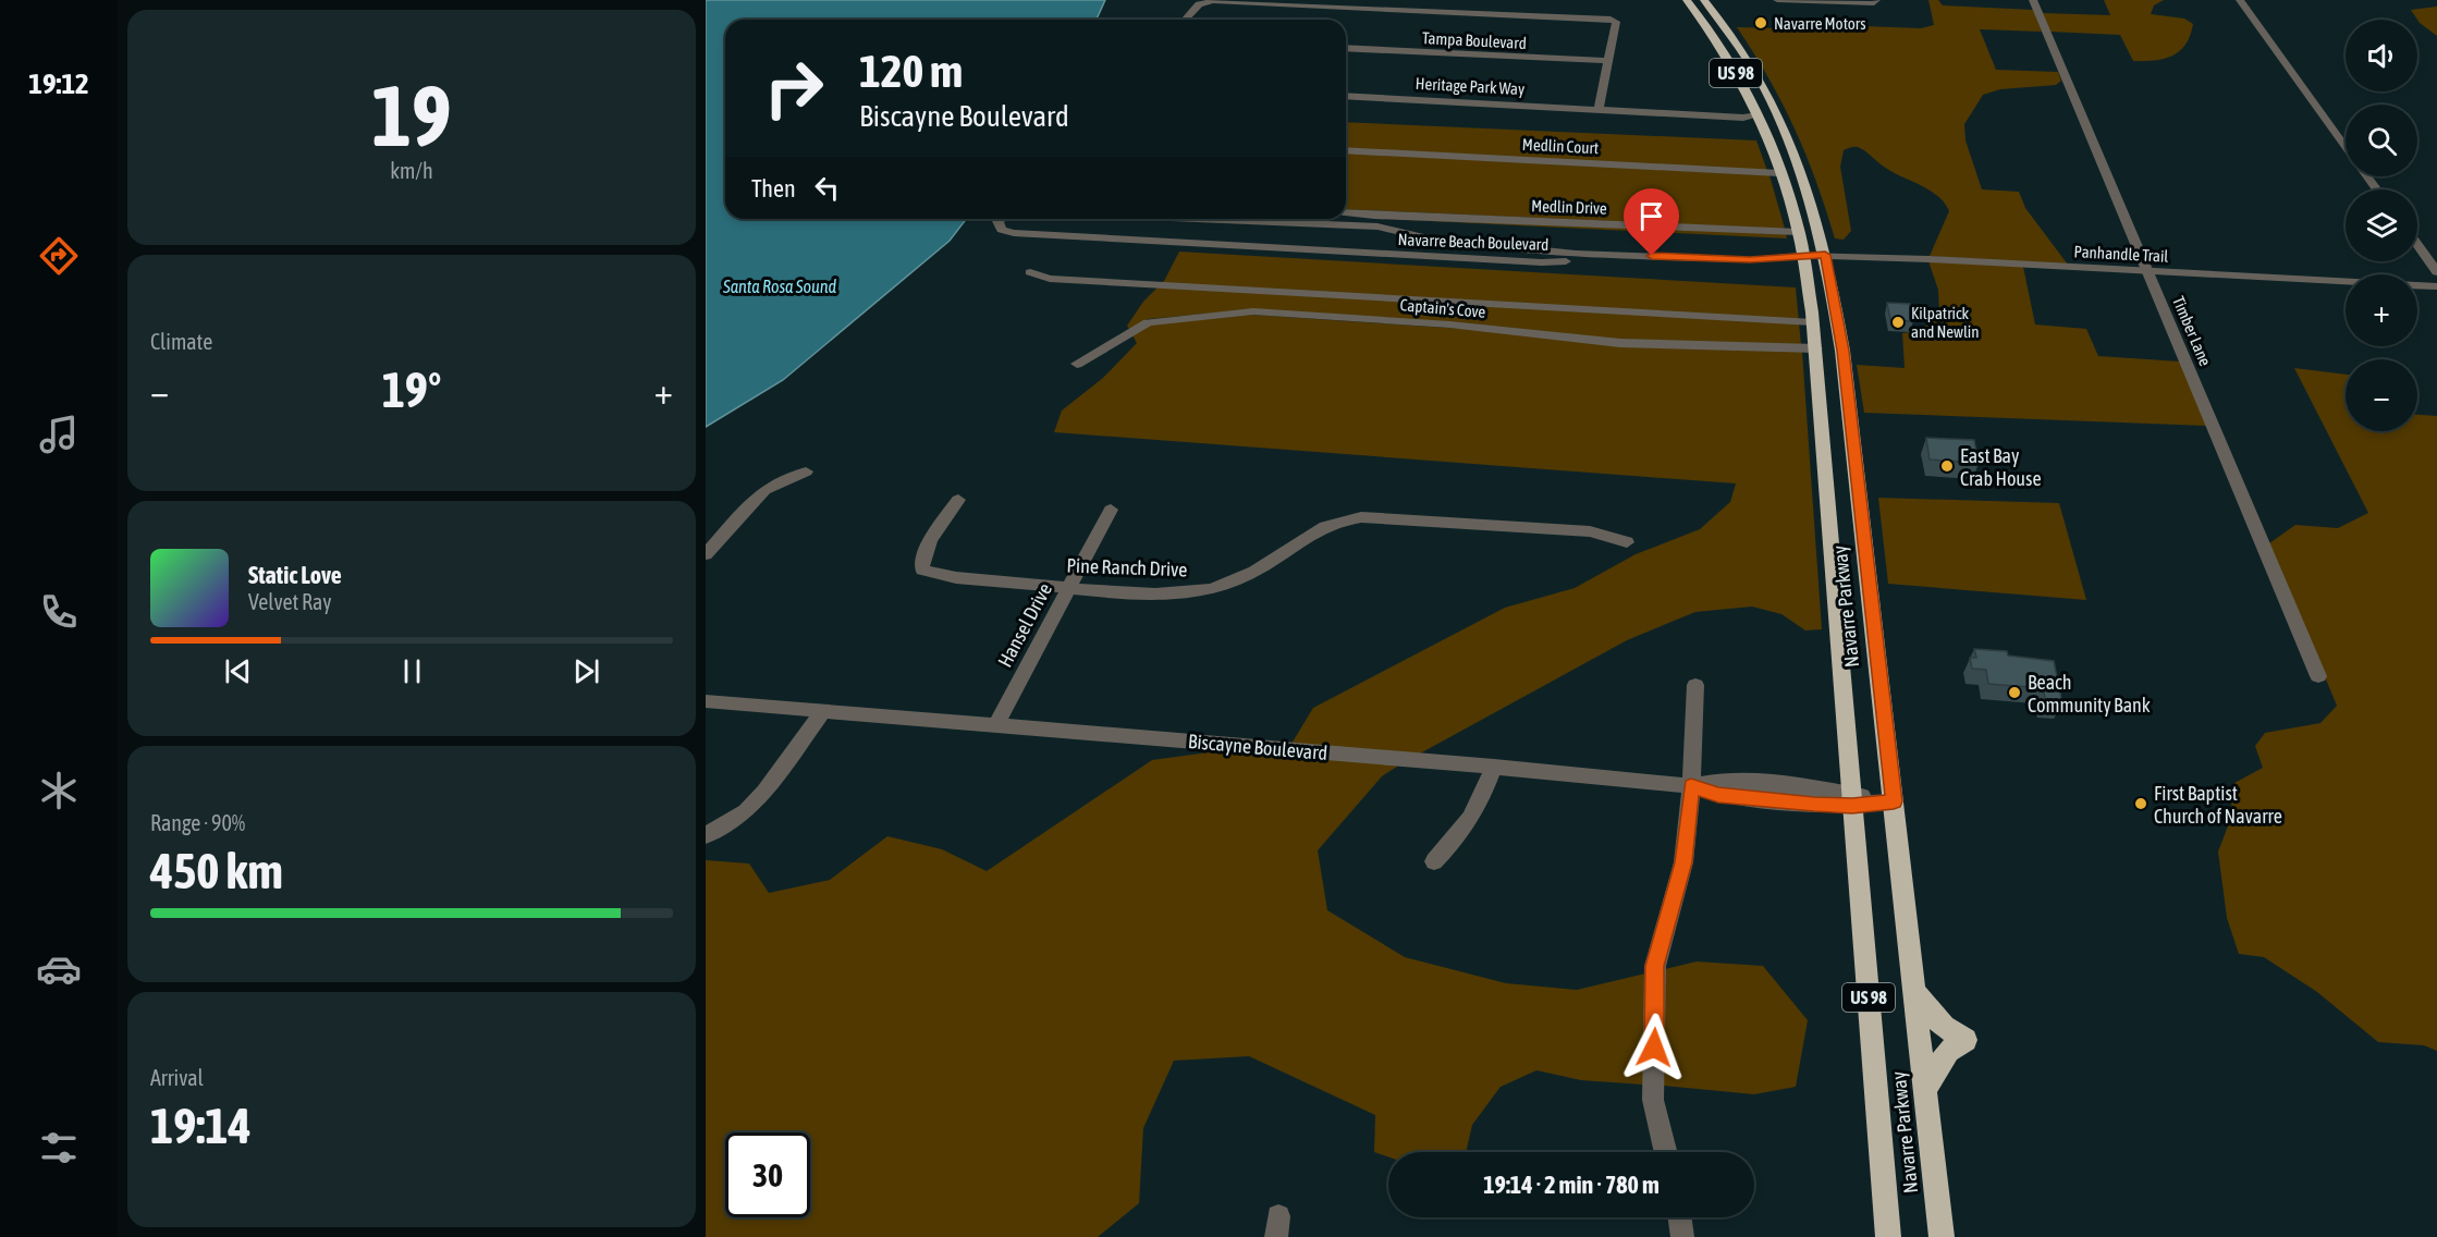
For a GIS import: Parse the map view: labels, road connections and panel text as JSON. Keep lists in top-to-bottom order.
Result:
{
  "streets": {
    "highway": ["US 98", "Navarre Parkway"],
    "street": [
      "Tampa Boulevard",
      "Heritage Park Way",
      "Medlin Court",
      "Medlin Drive",
      "Navarre Beach Boulevard",
      "Panhandle Trail",
      "Captain's Cove",
      "Timber Lane",
      "Pine Ranch Drive",
      "Hansel Drive",
      "Biscayne Boulevard"
    ]
  },
  "crossings": [
    ["Heritage Park Way", "Navarre Parkway"],
    ["Medlin Court", "Navarre Parkway"],
    ["Medlin Drive", "Navarre Parkway"],
    ["Navarre Beach Boulevard", "Panhandle Trail"],
    ["Panhandle Trail", "Timber Lane"],
    ["Panhandle Trail", "Navarre Parkway"],
    ["Captain's Cove", "Navarre Parkway"],
    ["Pine Ranch Drive", "Hansel Drive"],
    ["Navarre Parkway", "Biscayne Boulevard"],
    ["Hansel Drive", "Biscayne Boulevard"]
  ],
  "water": ["Santa Rosa Sound"],
  "places": [
    "Navarre Motors",
    "Kilpatrick and Newlin",
    "East Bay Crab House",
    "Beach Community Bank",
    "First Baptist Church of Navarre"
  ],
  "page": {
    "tabs": "19:12",
    "tile": [
      ["19", "km/h"],
      "Climate",
      ["Range · 90%", "450 km"],
      ["Arrival", "19:14"]
    ],
    "map_buttons": ["+", "−"],
    "turn": ["120 m", "Biscayne Boulevard"],
    "then": "Then",
    "heat": ["−", "19°", "+"],
    "song": ["Static Love", "Velvet Ray"],
    "limit": "30",
    "trip": "19:14 · 2 min · 780 m"
  }
}
